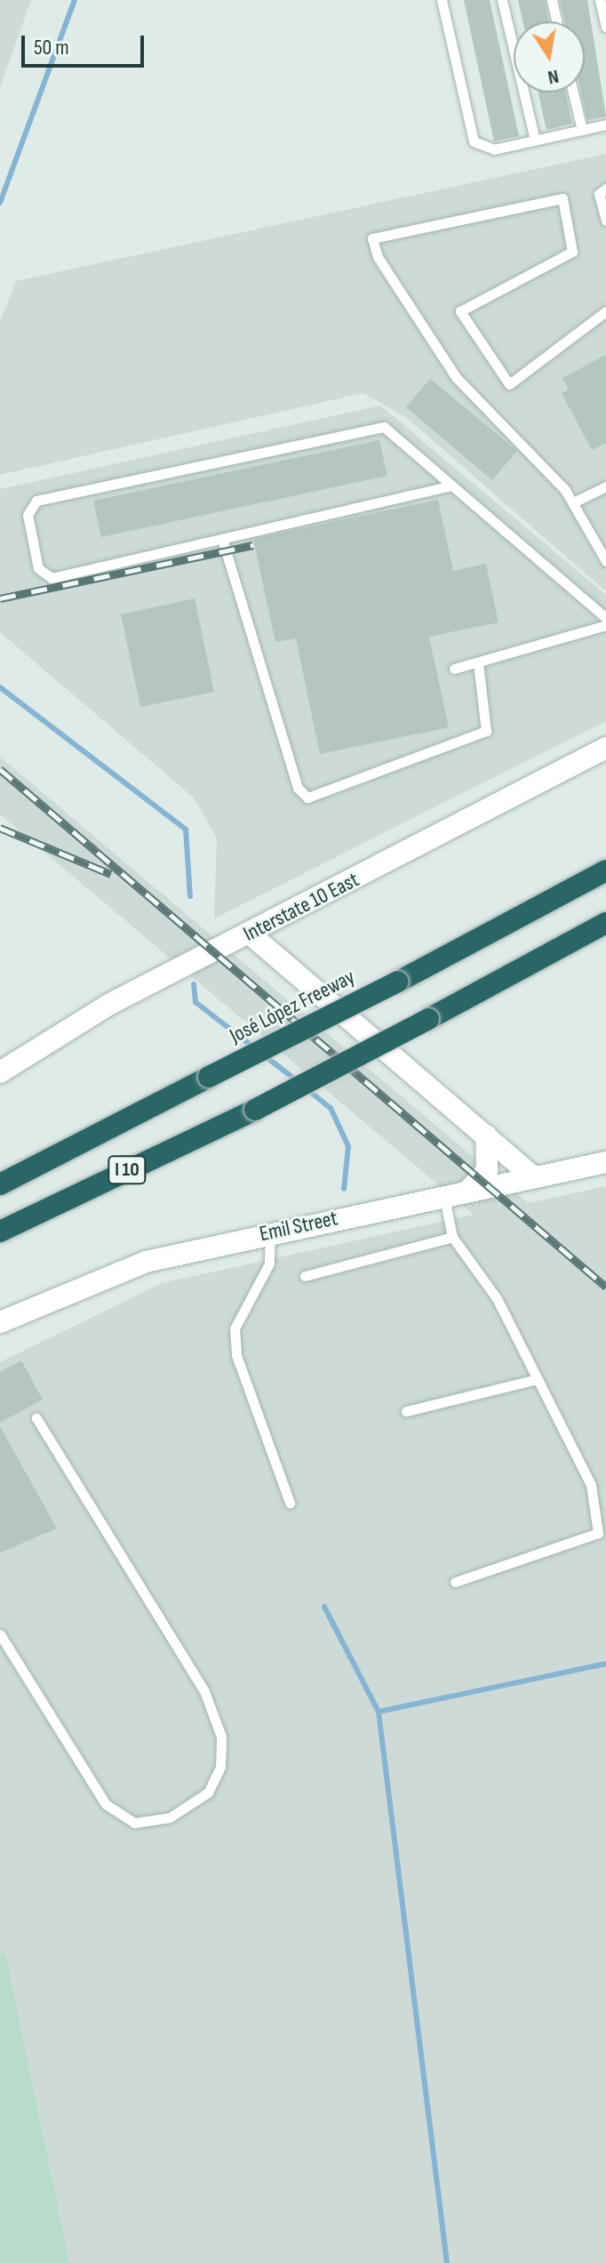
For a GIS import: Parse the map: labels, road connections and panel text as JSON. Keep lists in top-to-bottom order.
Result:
{
  "streets": {
    "highway": ["José López Freeway", "I 10"],
    "main road": ["Interstate 10 East", "Emil Street"]
  },
  "scale_bar": "50 m",
  "north": "bottom"
}
